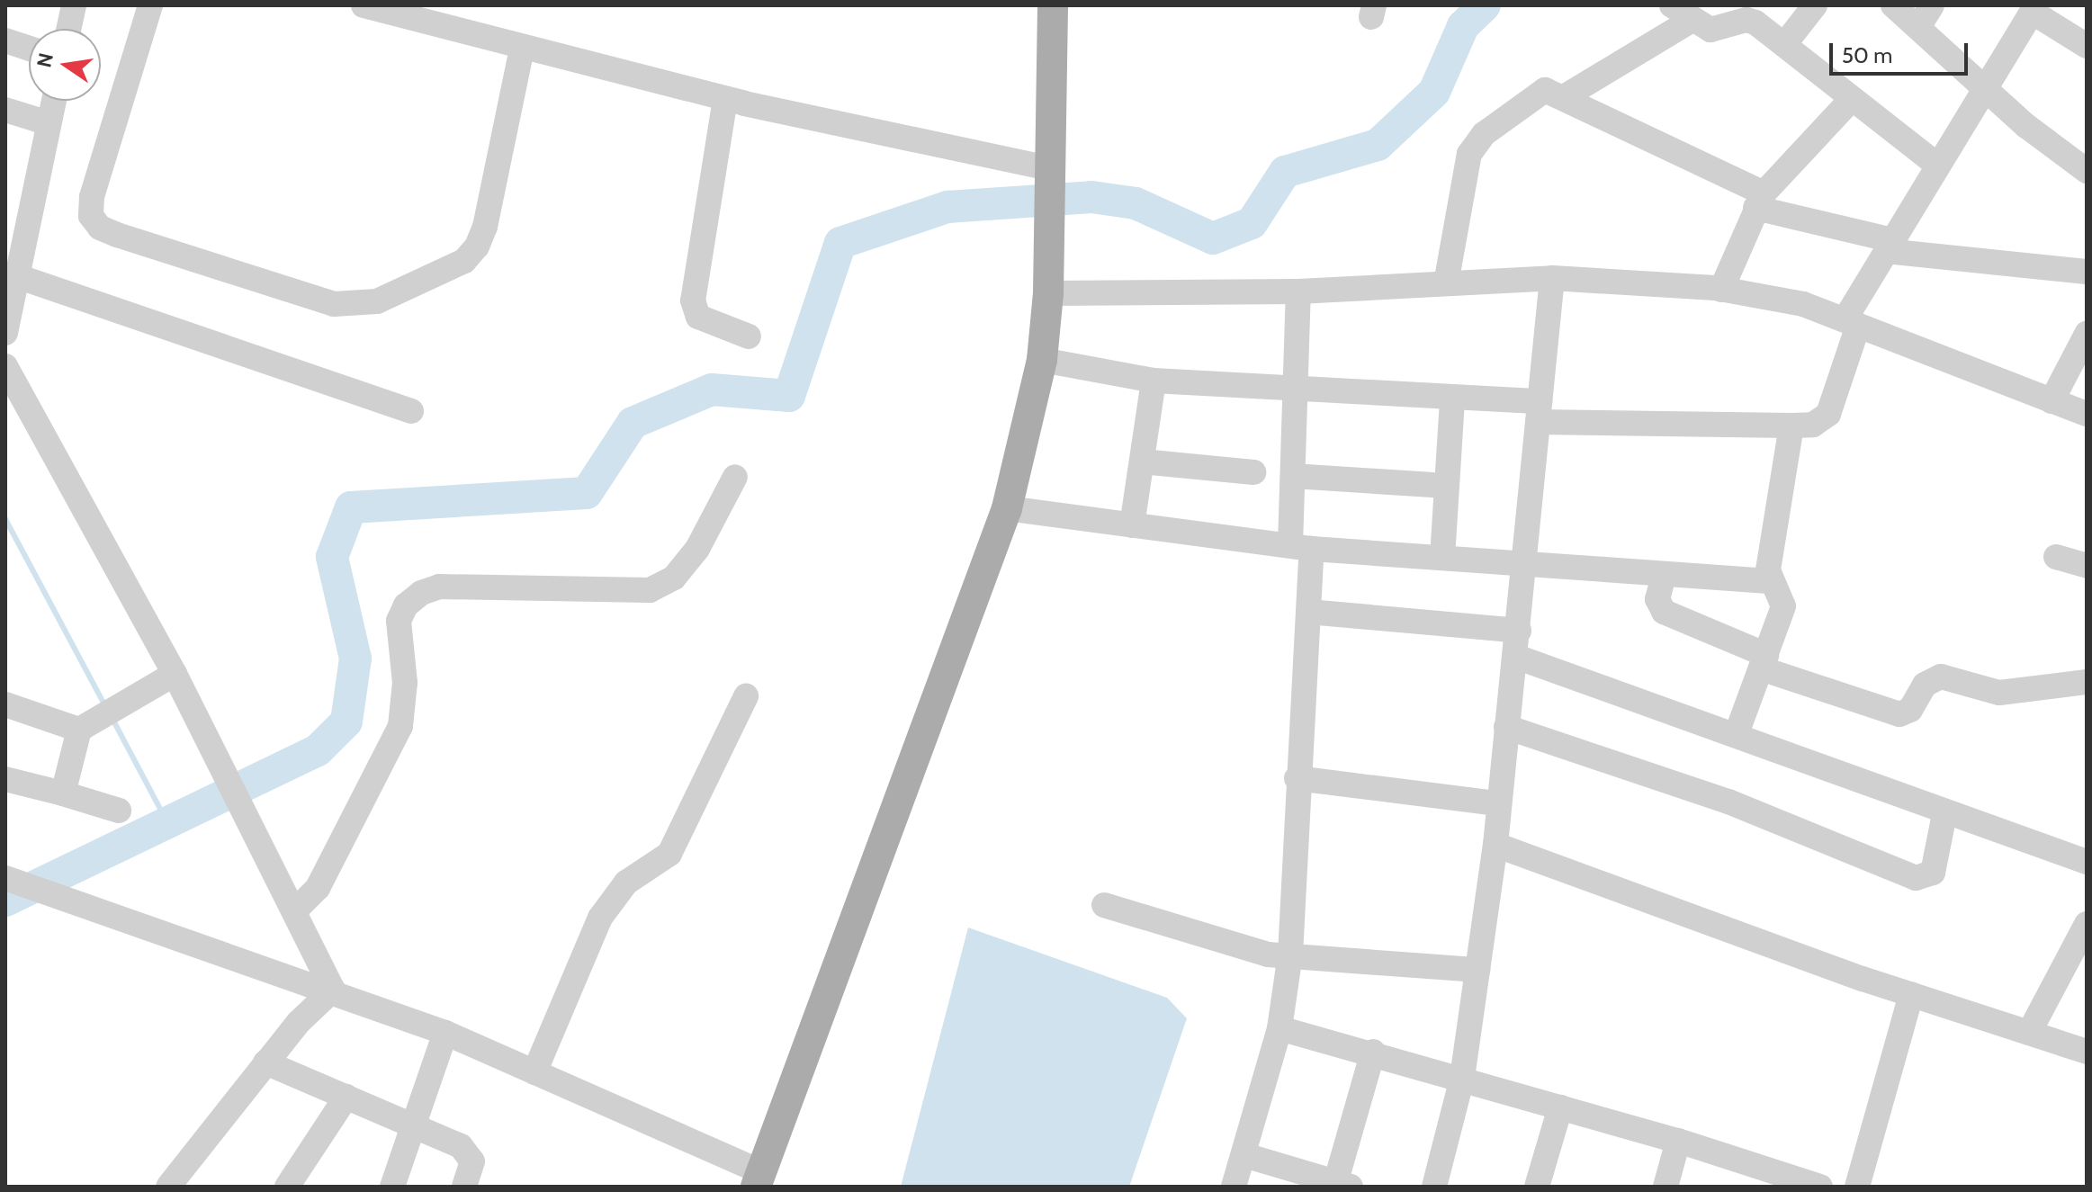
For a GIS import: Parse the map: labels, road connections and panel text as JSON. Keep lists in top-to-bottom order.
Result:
{
  "scale_bar": "50 m",
  "north": "left"
}
